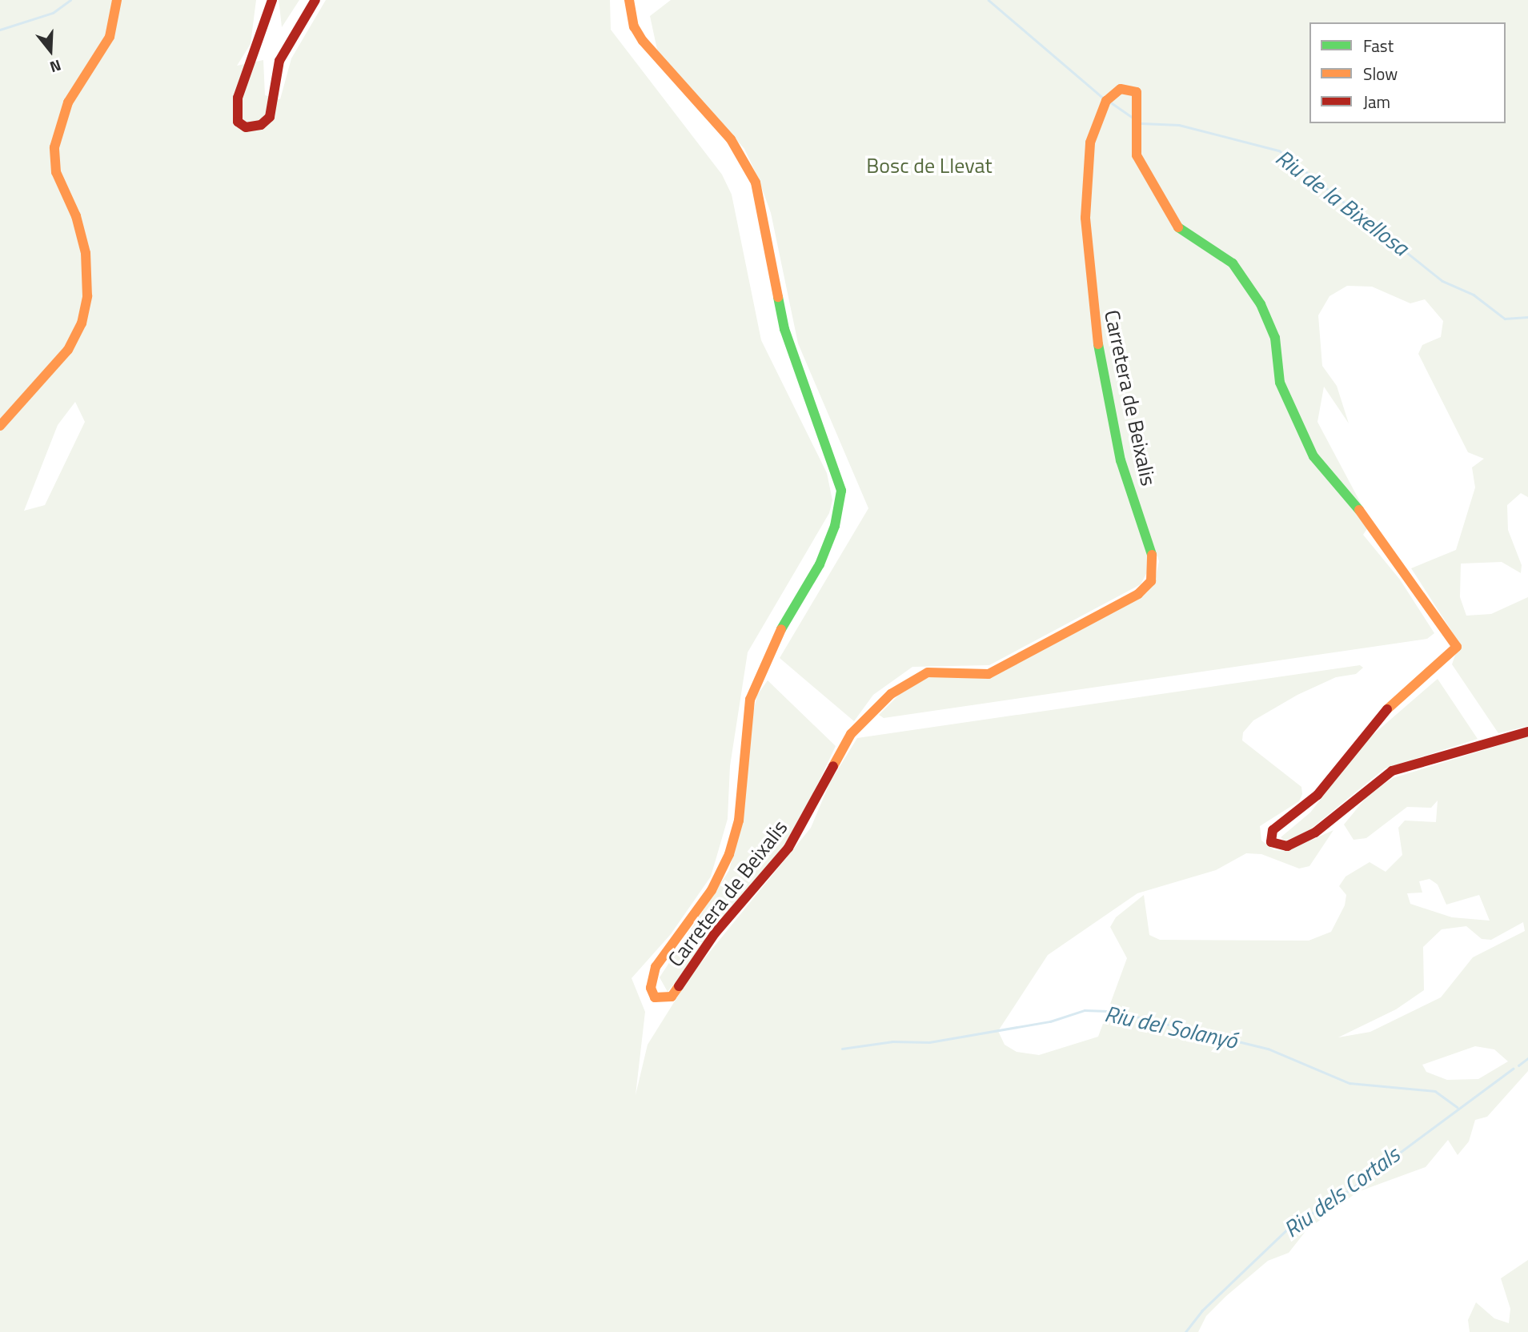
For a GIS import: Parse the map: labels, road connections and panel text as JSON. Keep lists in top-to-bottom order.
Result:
{
  "streets": {
    "main road": ["Carretera de Beixalis"]
  },
  "water": ["Riu de la Bixellosa", "Riu del Solanyó", "Riu dels Cortals"],
  "parks": ["Bosc de Llevat"],
  "legend": ["Fast", "Slow", "Jam"],
  "north": "bottom"
}
